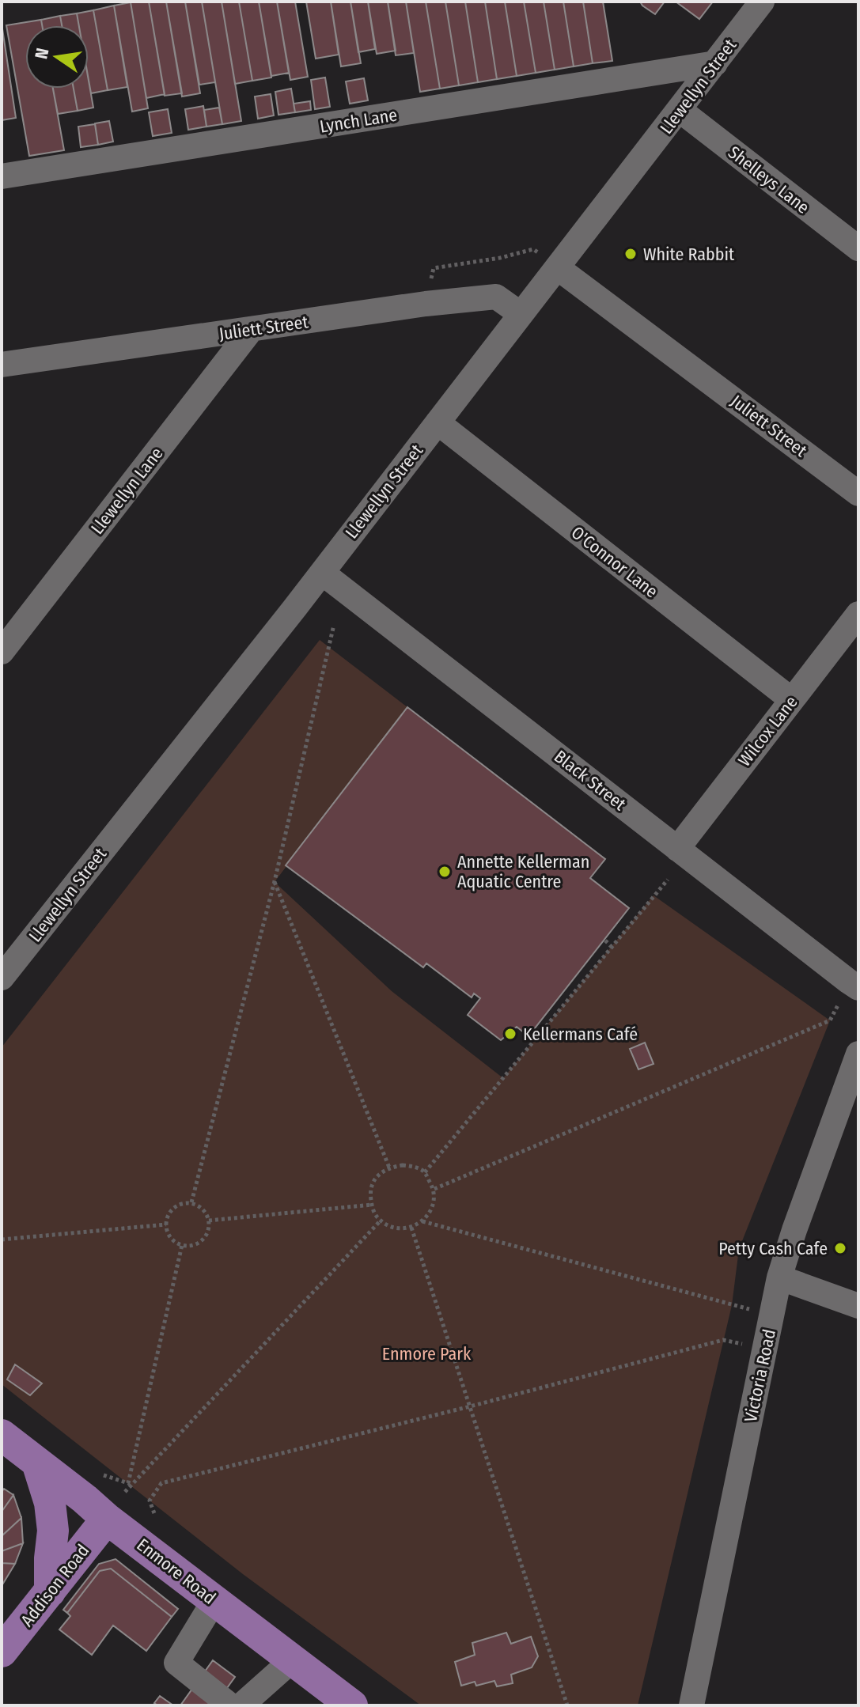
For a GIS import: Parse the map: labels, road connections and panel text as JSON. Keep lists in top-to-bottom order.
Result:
{
  "streets": {
    "main road": ["Enmore Road", "Addison Road"],
    "street": [
      "Llewellyn Street",
      "Lynch Lane",
      "Shelleys Lane",
      "Juliett Street",
      "Llewellyn Lane",
      "O'Connor Lane",
      "Wilcox Lane",
      "Black Street",
      "Victoria Road"
    ]
  },
  "crossings": [
    ["Llewellyn Street", "Lynch Lane"],
    ["Llewellyn Street", "Shelleys Lane"],
    ["Llewellyn Street", "Juliett Street"],
    ["Llewellyn Street", "O'Connor Lane"],
    ["Llewellyn Street", "Black Street"],
    ["Juliett Street", "Llewellyn Lane"],
    ["O'Connor Lane", "Wilcox Lane"],
    ["Wilcox Lane", "Black Street"],
    ["Enmore Road", "Addison Road"]
  ],
  "parks": ["Enmore Park"],
  "places": [
    "White Rabbit",
    "Annette Kellerman Aquatic Centre",
    "Kellermans Café",
    "Petty Cash Cafe"
  ],
  "north": "left"
}
